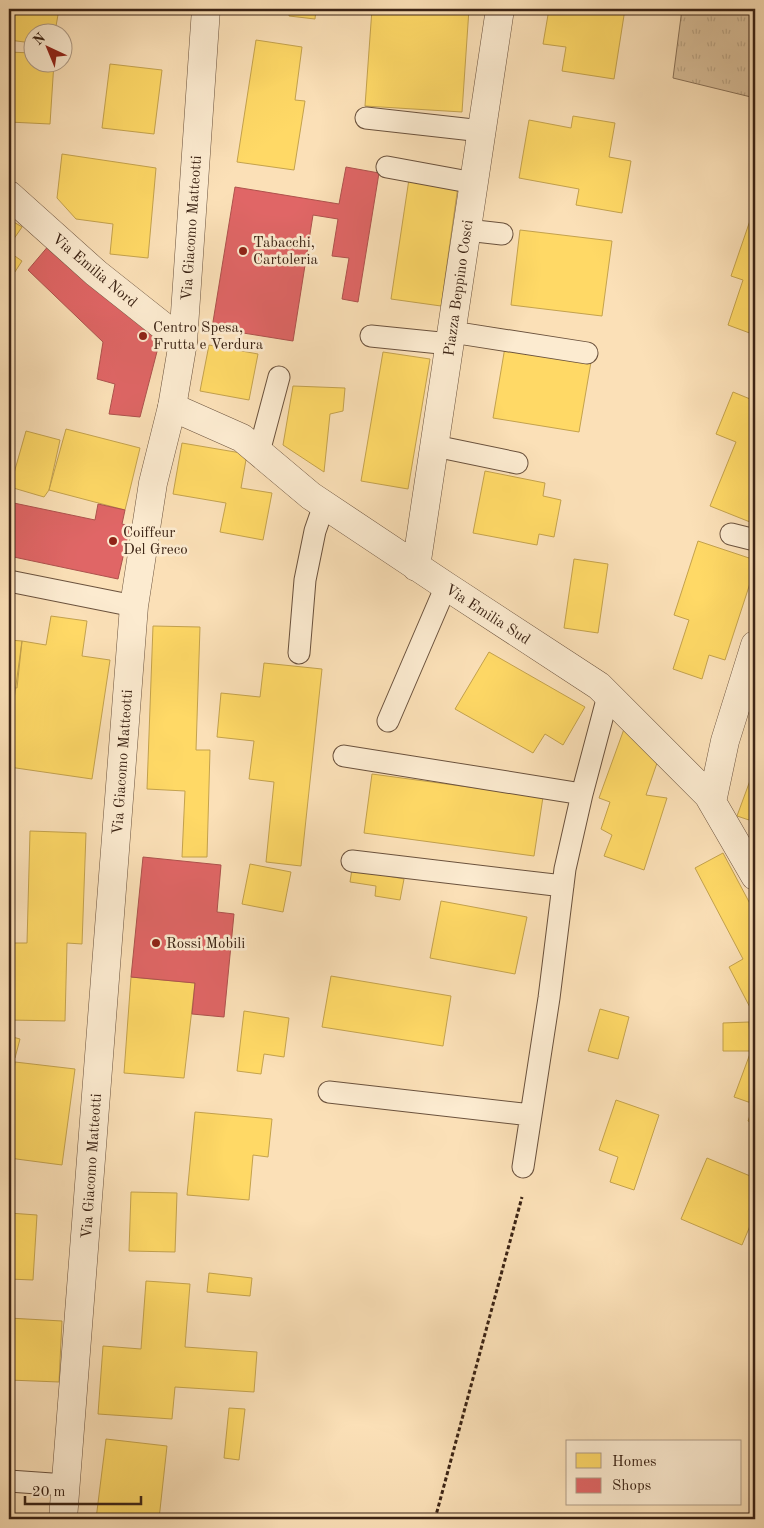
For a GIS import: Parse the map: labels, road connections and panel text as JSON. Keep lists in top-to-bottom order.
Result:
{
  "streets": {
    "street": [
      "Via Giacomo Matteotti",
      "Via Emilia Nord",
      "Piazza Beppino Cosci",
      "Via Emilia Sud"
    ]
  },
  "crossings": [
    ["Via Giacomo Matteotti", "Via Emilia Nord"],
    ["Via Giacomo Matteotti", "Via Emilia Sud"],
    ["Piazza Beppino Cosci", "Via Emilia Sud"]
  ],
  "places": [
    "Tabacchi, Cartoleria",
    "Centro Spesa, Frutta e Verdura",
    "Coiffeur Del Greco",
    "Rossi Mobili"
  ],
  "legend": ["Homes", "Shops"],
  "scale_bar": "20 m",
  "north": "top left"
}
